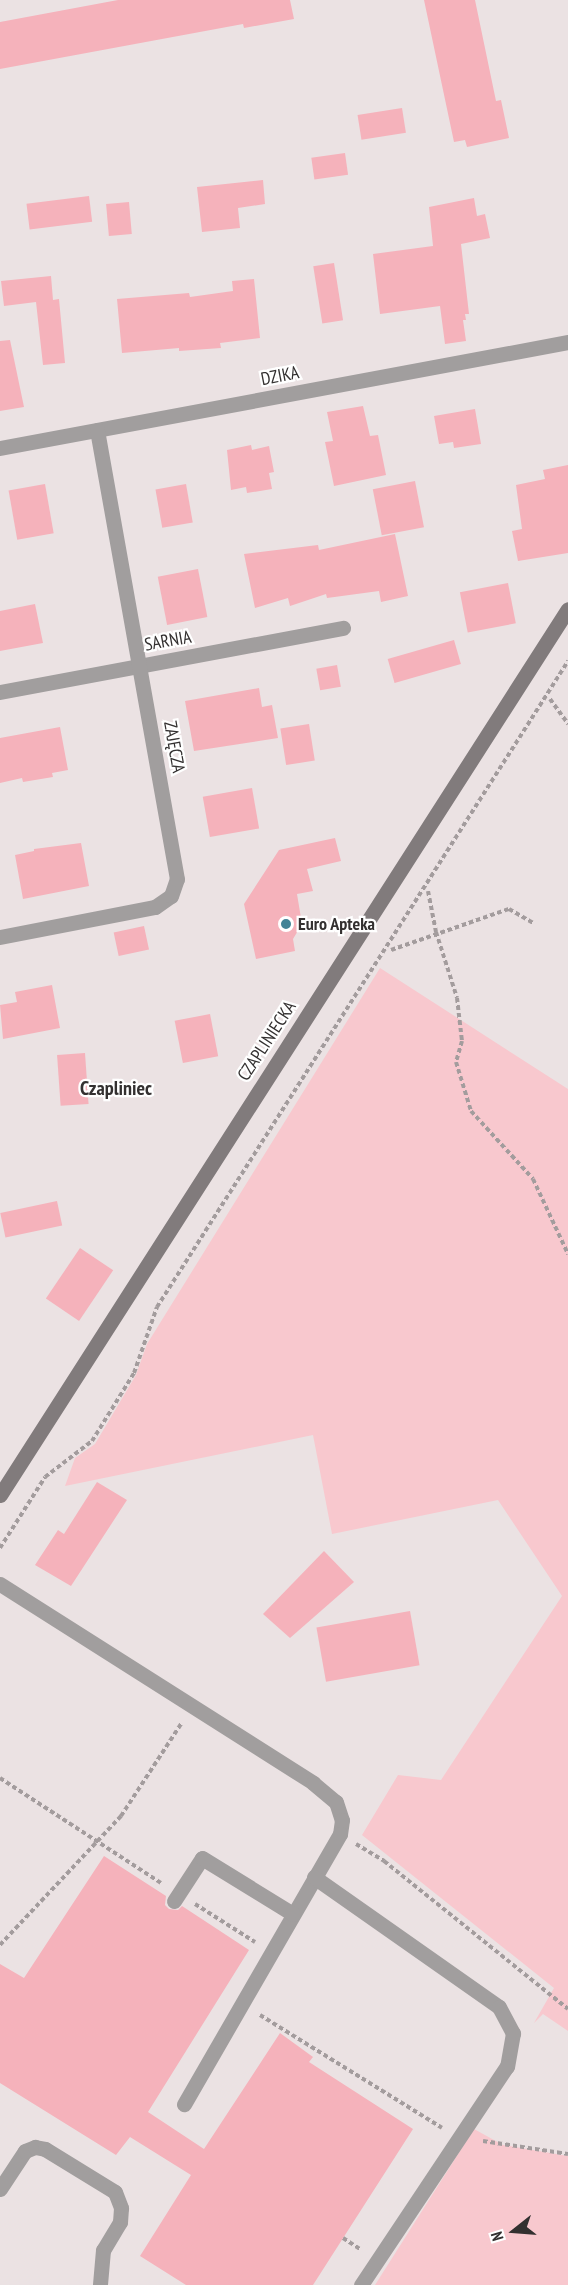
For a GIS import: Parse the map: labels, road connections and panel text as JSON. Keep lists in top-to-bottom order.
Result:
{
  "streets": {
    "main road": ["CZAPLINIECKA"],
    "street": ["DZIKA", "SARNIA", "ZAJĘCZA"]
  },
  "crossings": [
    ["DZIKA", "ZAJĘCZA"],
    ["SARNIA", "ZAJĘCZA"]
  ],
  "districts": ["Czapliniec"],
  "places": ["Euro Apteka"],
  "north": "left"
}
